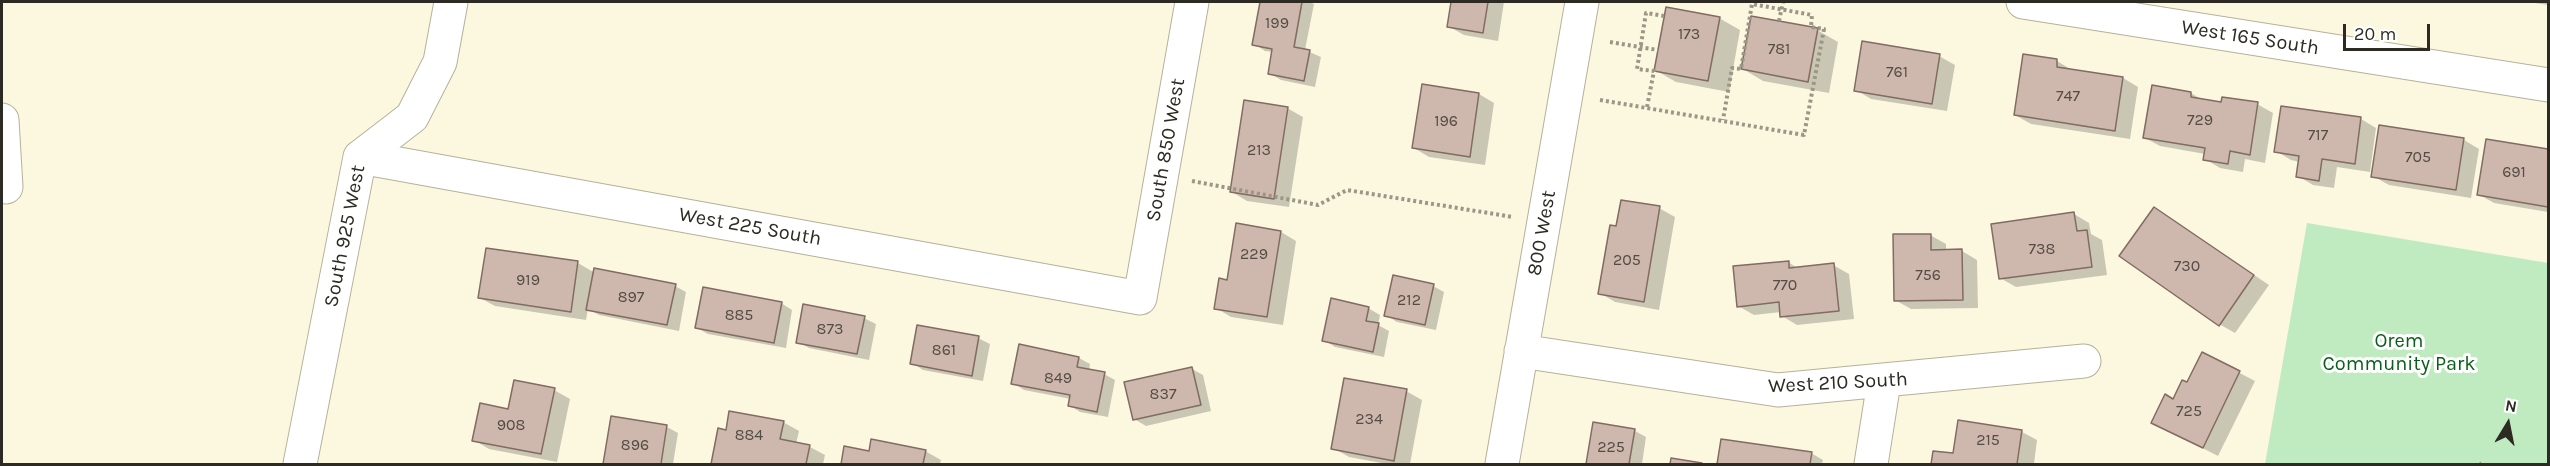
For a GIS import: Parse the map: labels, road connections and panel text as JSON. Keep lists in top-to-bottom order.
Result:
{
  "streets": {
    "street": [
      "West 165 South",
      "South 850 West",
      "West 225 South",
      "800 West",
      "South 925 West",
      "West 210 South"
    ]
  },
  "crossings": [
    ["South 850 West", "West 225 South"],
    ["West 225 South", "South 925 West"],
    ["800 West", "West 210 South"]
  ],
  "parks": ["Orem Community Park"],
  "house_numbers": [
    "199",
    "173",
    "781",
    "761",
    "747",
    "729",
    "196",
    "717",
    "213",
    "705",
    "691",
    "738",
    "229",
    "205",
    "730",
    "756",
    "919",
    "770",
    "897",
    "212",
    "885",
    "873",
    "861",
    "849",
    "837",
    "725",
    "234",
    "908",
    "884",
    "215",
    "896",
    "225"
  ],
  "scale_bar": "20 m",
  "north": "top"
}
